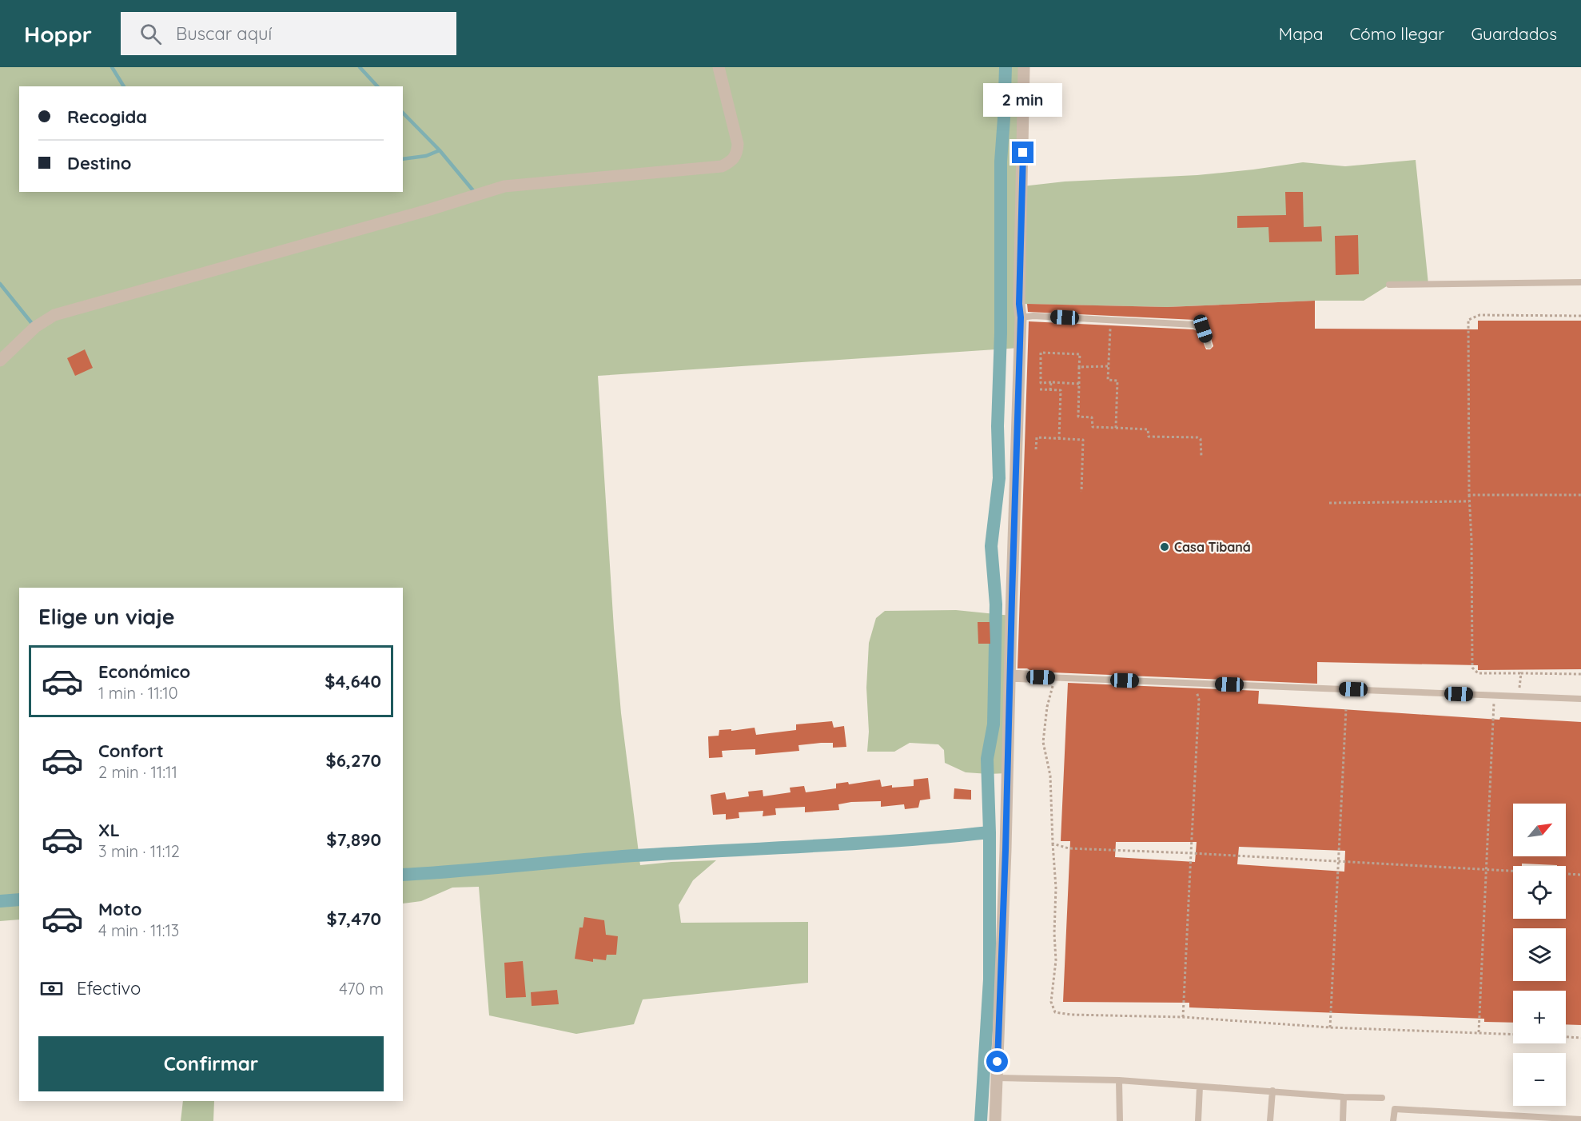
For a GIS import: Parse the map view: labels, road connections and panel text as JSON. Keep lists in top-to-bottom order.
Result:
{
  "places": ["Casa Tibaná"],
  "north": "top right",
  "page": {
    "header": "Hoppr",
    "search": "Buscar aquí",
    "nav": ["Mapa", "Cómo llegar", "Guardados"],
    "bubble": "2 min",
    "banner": ["Recogida", "Destino"],
    "heading": "Elige un viaje",
    "list": [
      {
        "name": "Económico",
        "note": "1 min · 11:10",
        "value": "$4,640"
      },
      {
        "name": "Confort",
        "note": "2 min · 11:11",
        "value": "$6,270"
      },
      {
        "name": "XL",
        "note": "3 min · 11:12",
        "value": "$7,890"
      },
      {
        "name": "Moto",
        "note": "4 min · 11:13",
        "value": "$7,470"
      }
    ],
    "map_buttons": ["+", "−"],
    "pay": ["Efectivo", "470 m"],
    "buttons": "Confirmar"
  }
}
